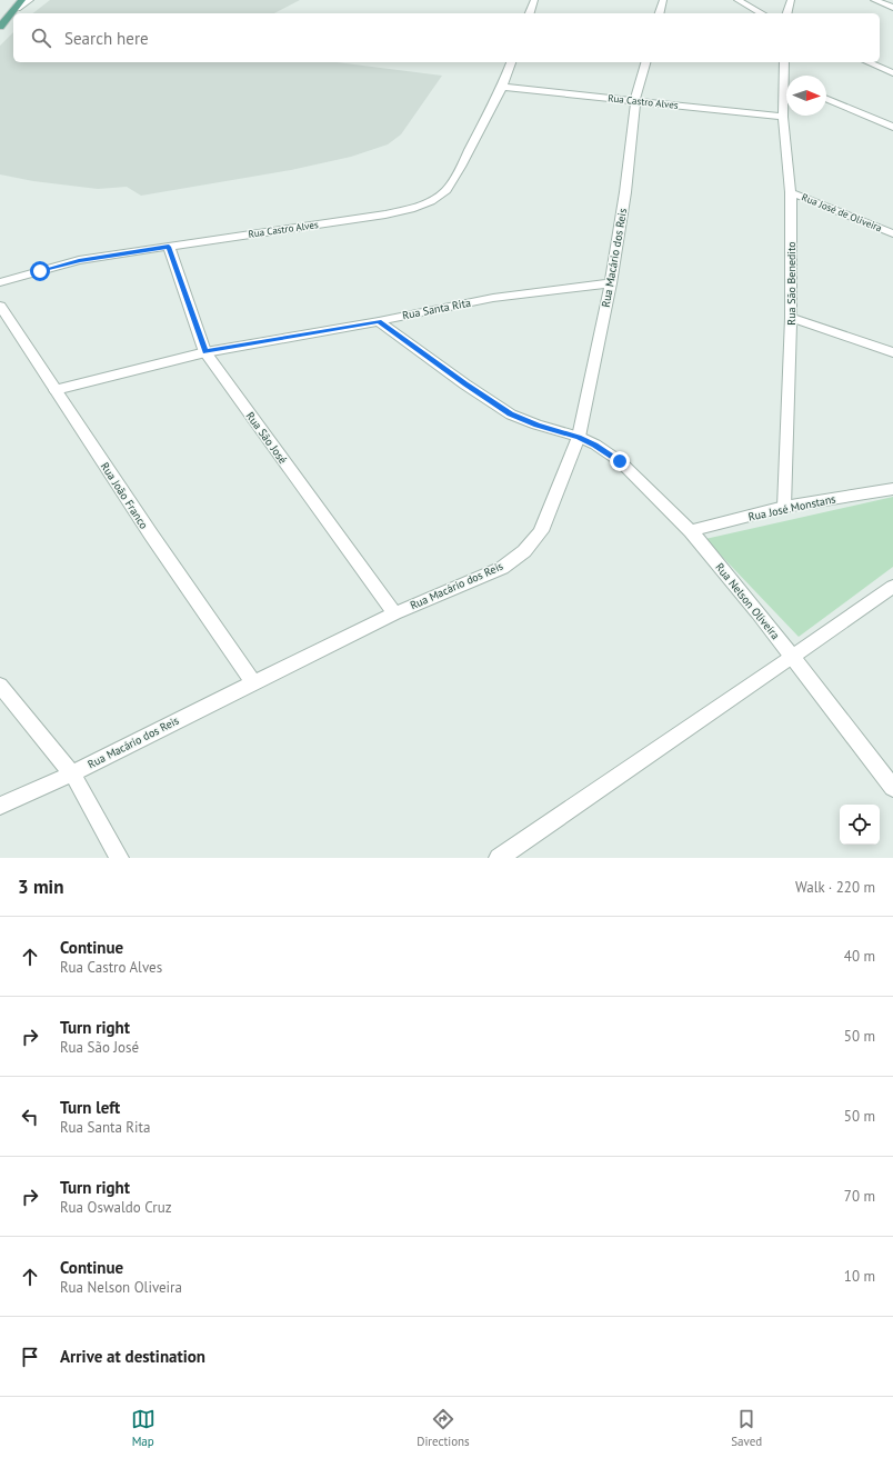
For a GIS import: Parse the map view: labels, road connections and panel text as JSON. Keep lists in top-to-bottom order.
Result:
{
  "streets": {
    "street": [
      "Rua Castro Alves",
      "Rua José de Oliveira",
      "Rua Macário dos Reis",
      "Rua São Benedito",
      "Rua Santa Rita",
      "Rua São José",
      "Rua João Franco",
      "Rua José Monstans",
      "Rua Nelson Oliveira"
    ]
  },
  "crossings": [
    ["Rua Castro Alves", "Rua Macário dos Reis"],
    ["Rua Castro Alves", "Rua São Benedito"],
    ["Rua Castro Alves", "Rua São José"],
    ["Rua José de Oliveira", "Rua São Benedito"],
    ["Rua Macário dos Reis", "Rua Santa Rita"],
    ["Rua Macário dos Reis", "Rua São José"],
    ["Rua Macário dos Reis", "Rua João Franco"],
    ["Rua Macário dos Reis", "Rua Nelson Oliveira"],
    ["Rua São Benedito", "Rua José Monstans"],
    ["Rua Santa Rita", "Rua São José"],
    ["Rua Santa Rita", "Rua João Franco"],
    ["Rua Santa Rita", "Rua Nelson Oliveira"],
    ["Rua José Monstans", "Rua Nelson Oliveira"]
  ],
  "north": "right",
  "page": {
    "search": "Search here",
    "heading": ["3 min", "Walk · 220 m"],
    "list": [
      ["Continue", "Rua Castro Alves", "40 m"],
      ["Turn right", "Rua São José", "50 m"],
      ["Turn left", "Rua Santa Rita", "50 m"],
      ["Turn right", "Rua Oswaldo Cruz", "70 m"],
      ["Continue", "Rua Nelson Oliveira", "10 m"],
      "Arrive at destination"
    ],
    "nav": ["Map", "Directions", "Saved"]
  }
}
